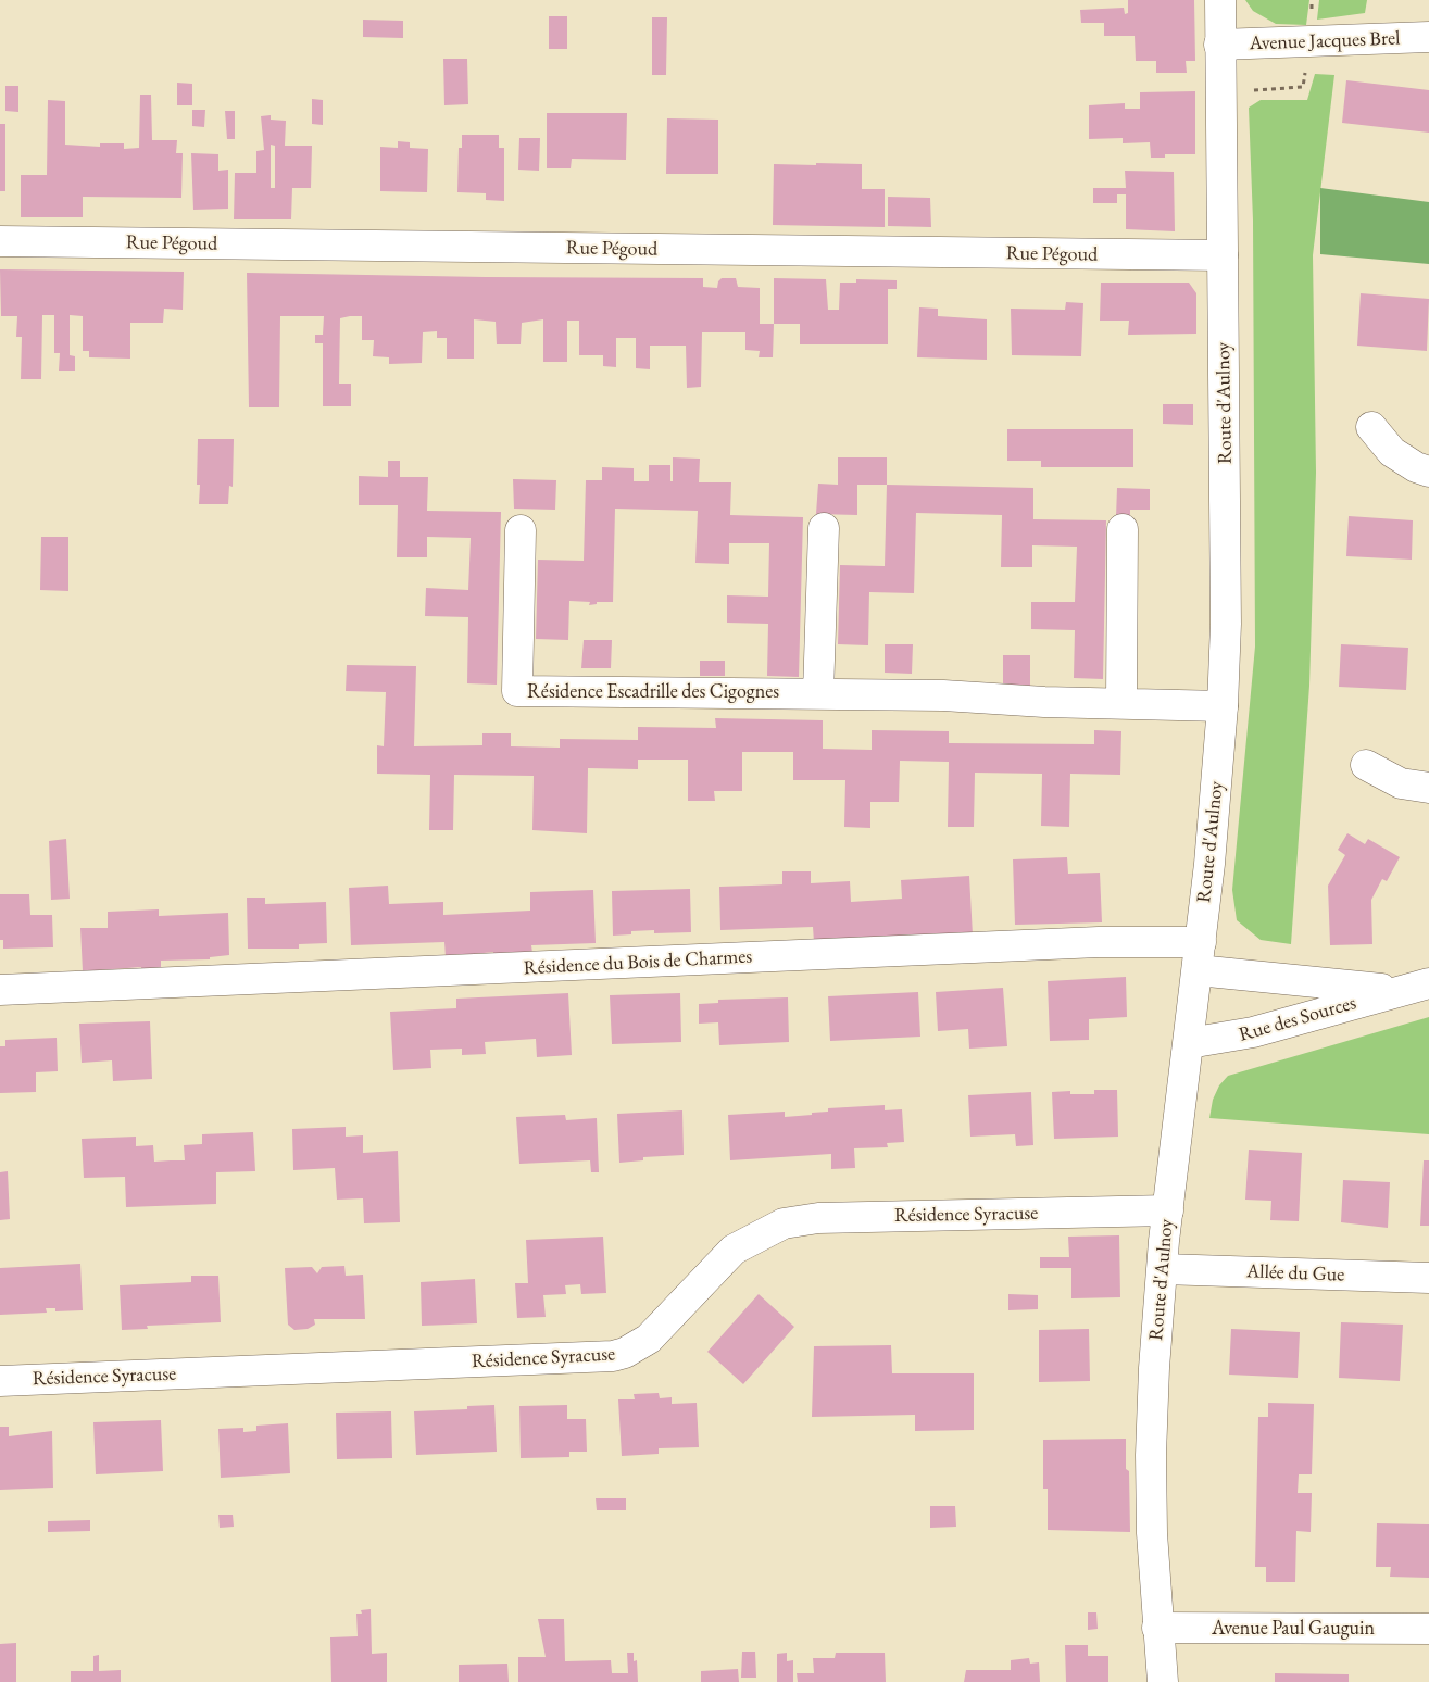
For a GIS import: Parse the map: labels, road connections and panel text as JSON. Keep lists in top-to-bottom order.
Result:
{
  "streets": {
    "street": [
      "Avenue Jacques Brel",
      "Rue Pégoud",
      "Route d'Aulnoy",
      "Résidence Escadrille des Cigognes",
      "Résidence du Bois de Charmes",
      "Rue des Sources",
      "Résidence Syracuse",
      "Allée du Gue",
      "Avenue Paul Gauguin"
    ]
  },
  "crossings": [
    ["Avenue Jacques Brel", "Route d'Aulnoy"],
    ["Rue Pégoud", "Route d'Aulnoy"],
    ["Route d'Aulnoy", "Résidence Escadrille des Cigognes"],
    ["Route d'Aulnoy", "Résidence du Bois de Charmes"],
    ["Route d'Aulnoy", "Rue des Sources"],
    ["Route d'Aulnoy", "Résidence Syracuse"],
    ["Route d'Aulnoy", "Allée du Gue"],
    ["Route d'Aulnoy", "Avenue Paul Gauguin"],
    ["Résidence du Bois de Charmes", "Rue des Sources"]
  ]
}
